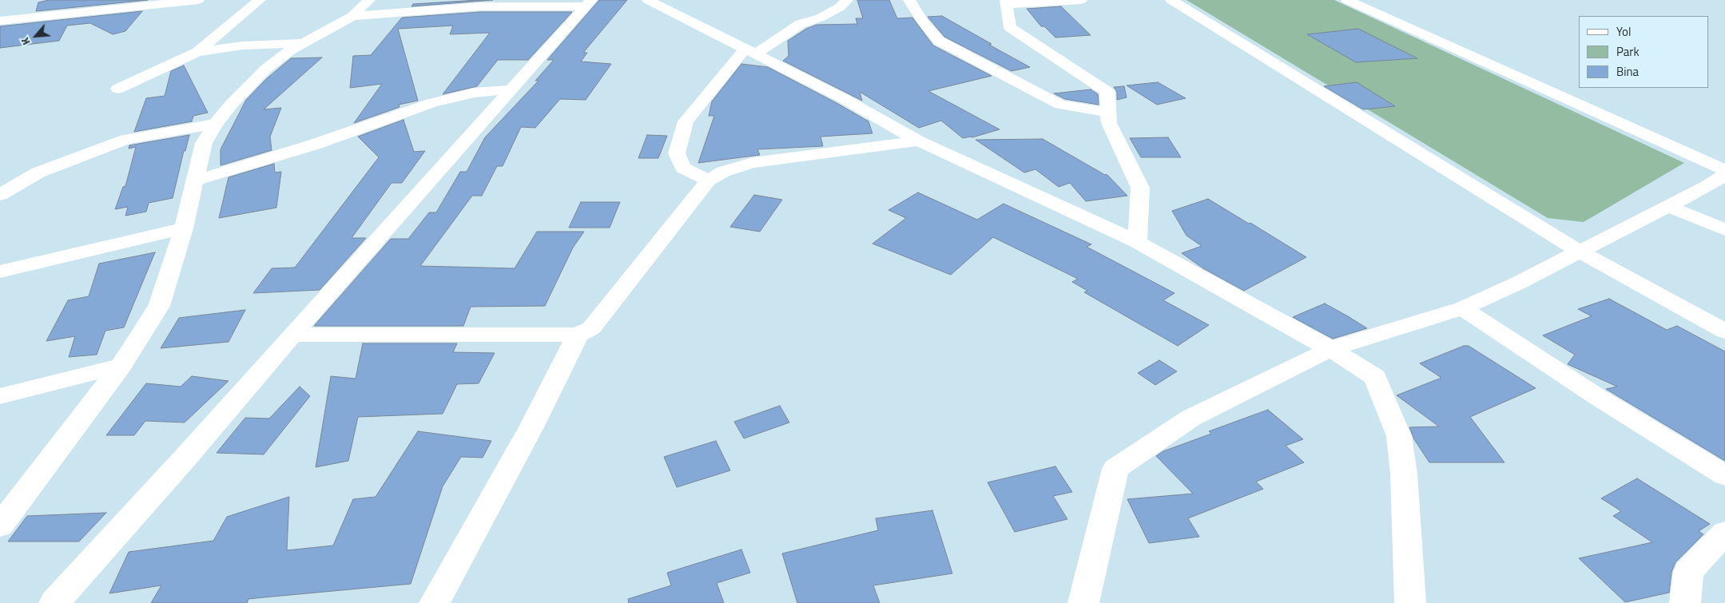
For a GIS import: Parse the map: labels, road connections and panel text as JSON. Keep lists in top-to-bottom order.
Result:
{
  "legend": ["Yol", "Park", "Bina"],
  "north": "bottom left"
}
